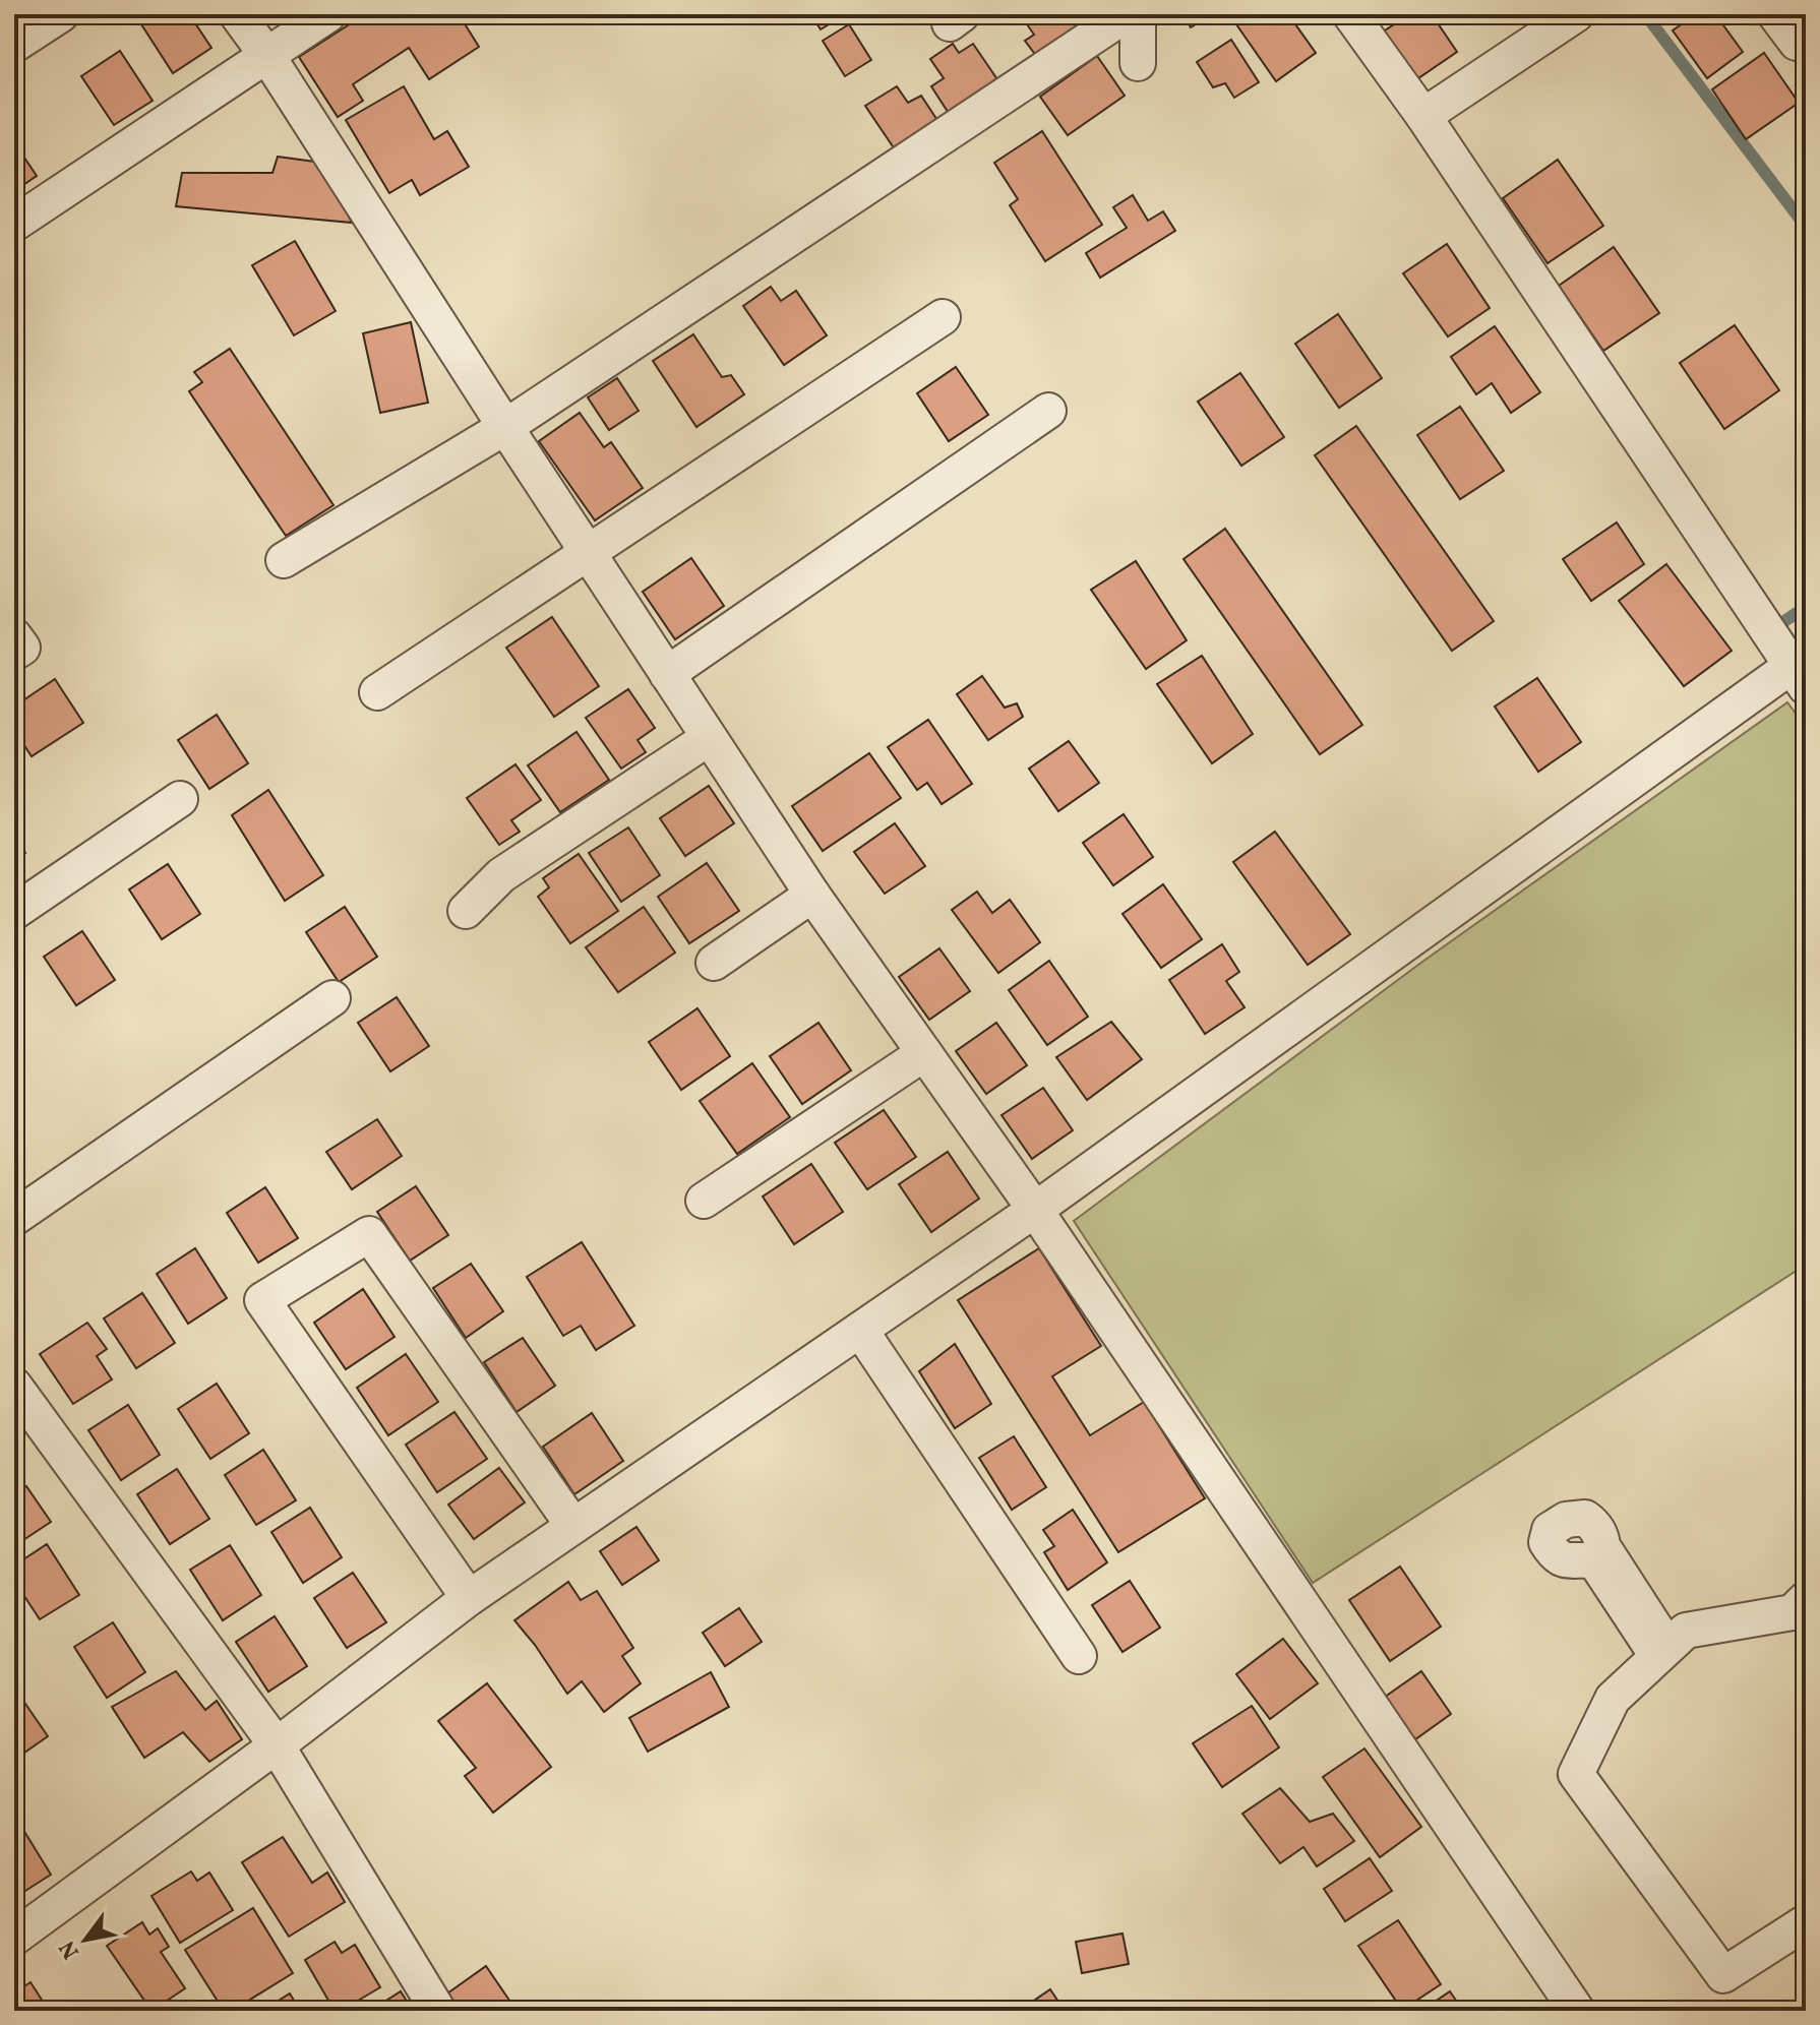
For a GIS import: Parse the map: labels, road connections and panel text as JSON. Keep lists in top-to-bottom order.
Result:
{
  "north": "bottom left"
}
